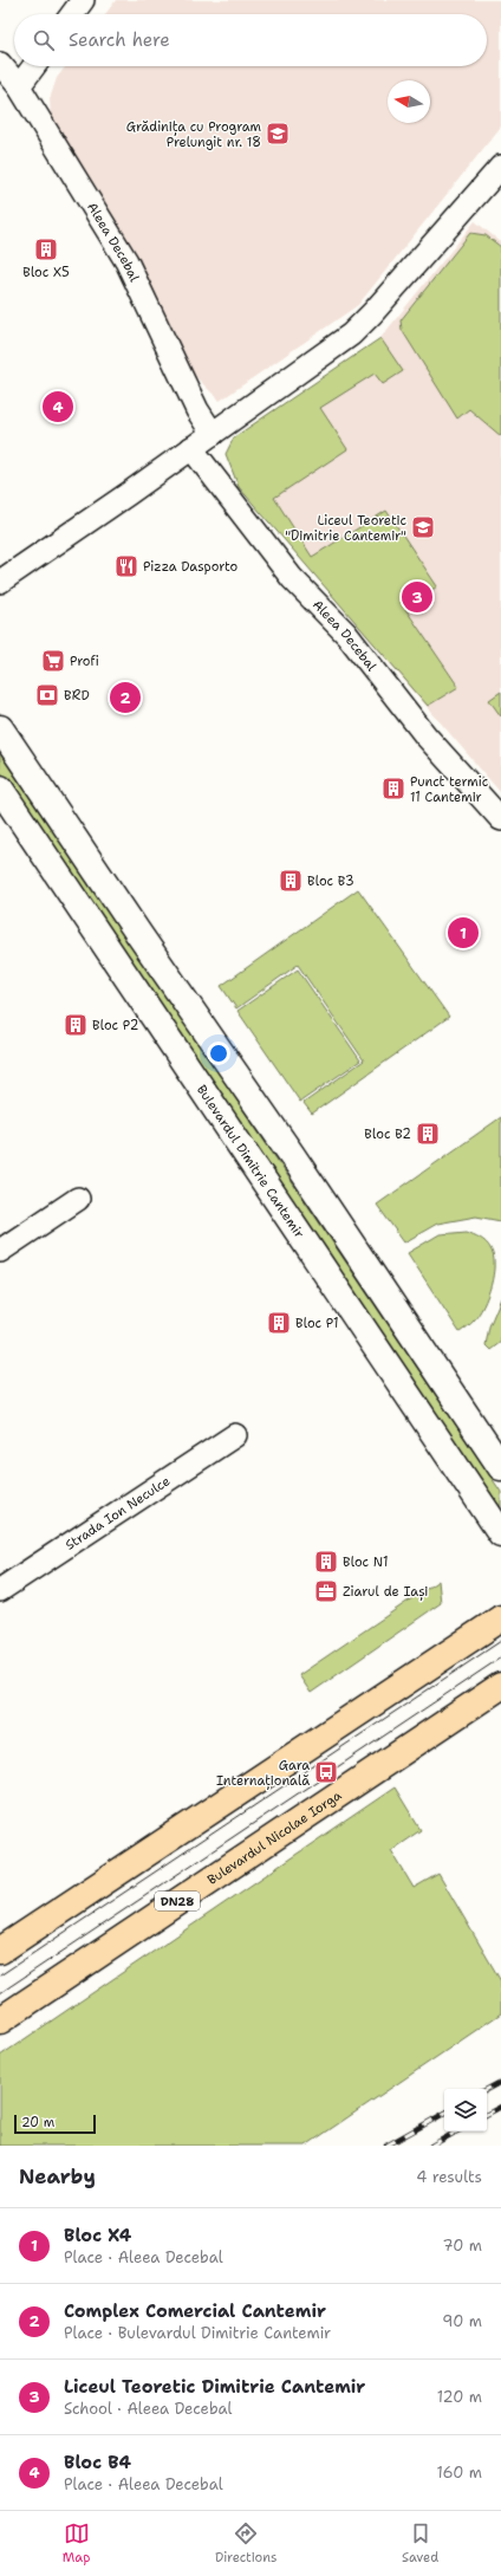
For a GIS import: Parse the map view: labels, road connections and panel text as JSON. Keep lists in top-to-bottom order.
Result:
{
  "streets": {
    "main road": ["Bulevardul Dimitrie Cantemir", "Bulevardul Nicolae Iorga", "DN28"],
    "street": ["Aleea Decebal", "Strada Ion Neculce"]
  },
  "places": {
    "school or university": ["Grădinița cu Program Prelungit nr. 18", "Liceul Teoretic \"Dimitrie Cantemir\""],
    "building": [
      "Bloc X5",
      "Punct termic 11 Cantemir",
      "Bloc B3",
      "Bloc P2",
      "Bloc B2",
      "Bloc P1",
      "Bloc N1"
    ],
    "restaurant": ["Pizza Dasporto"],
    "supermarket": ["Profi"],
    "bank": ["BRD"],
    "office": ["Ziarul de Iași"],
    "bus stop": ["Gara Internațională"]
  },
  "scale_bar": "20 m",
  "north": "left",
  "page": {
    "search": "Search here",
    "pins": [
      "4",
      "3",
      "2",
      "1"
    ],
    "scale": "20 m",
    "heading": ["Nearby", "4 results"],
    "list": [
      {
        "mark": "1",
        "name": "Bloc X4",
        "note": "Place · Aleea Decebal",
        "value": "70 m"
      },
      {
        "mark": "2",
        "name": "Complex Comercial Cantemir",
        "note": "Place · Bulevardul Dimitrie Cantemir",
        "value": "90 m"
      },
      {
        "mark": "3",
        "name": "Liceul Teoretic Dimitrie Cantemir",
        "note": "School · Aleea Decebal",
        "value": "120 m"
      },
      {
        "mark": "4",
        "name": "Bloc B4",
        "note": "Place · Aleea Decebal",
        "value": "160 m"
      }
    ],
    "nav": ["Map", "Directions", "Saved"]
  }
}
